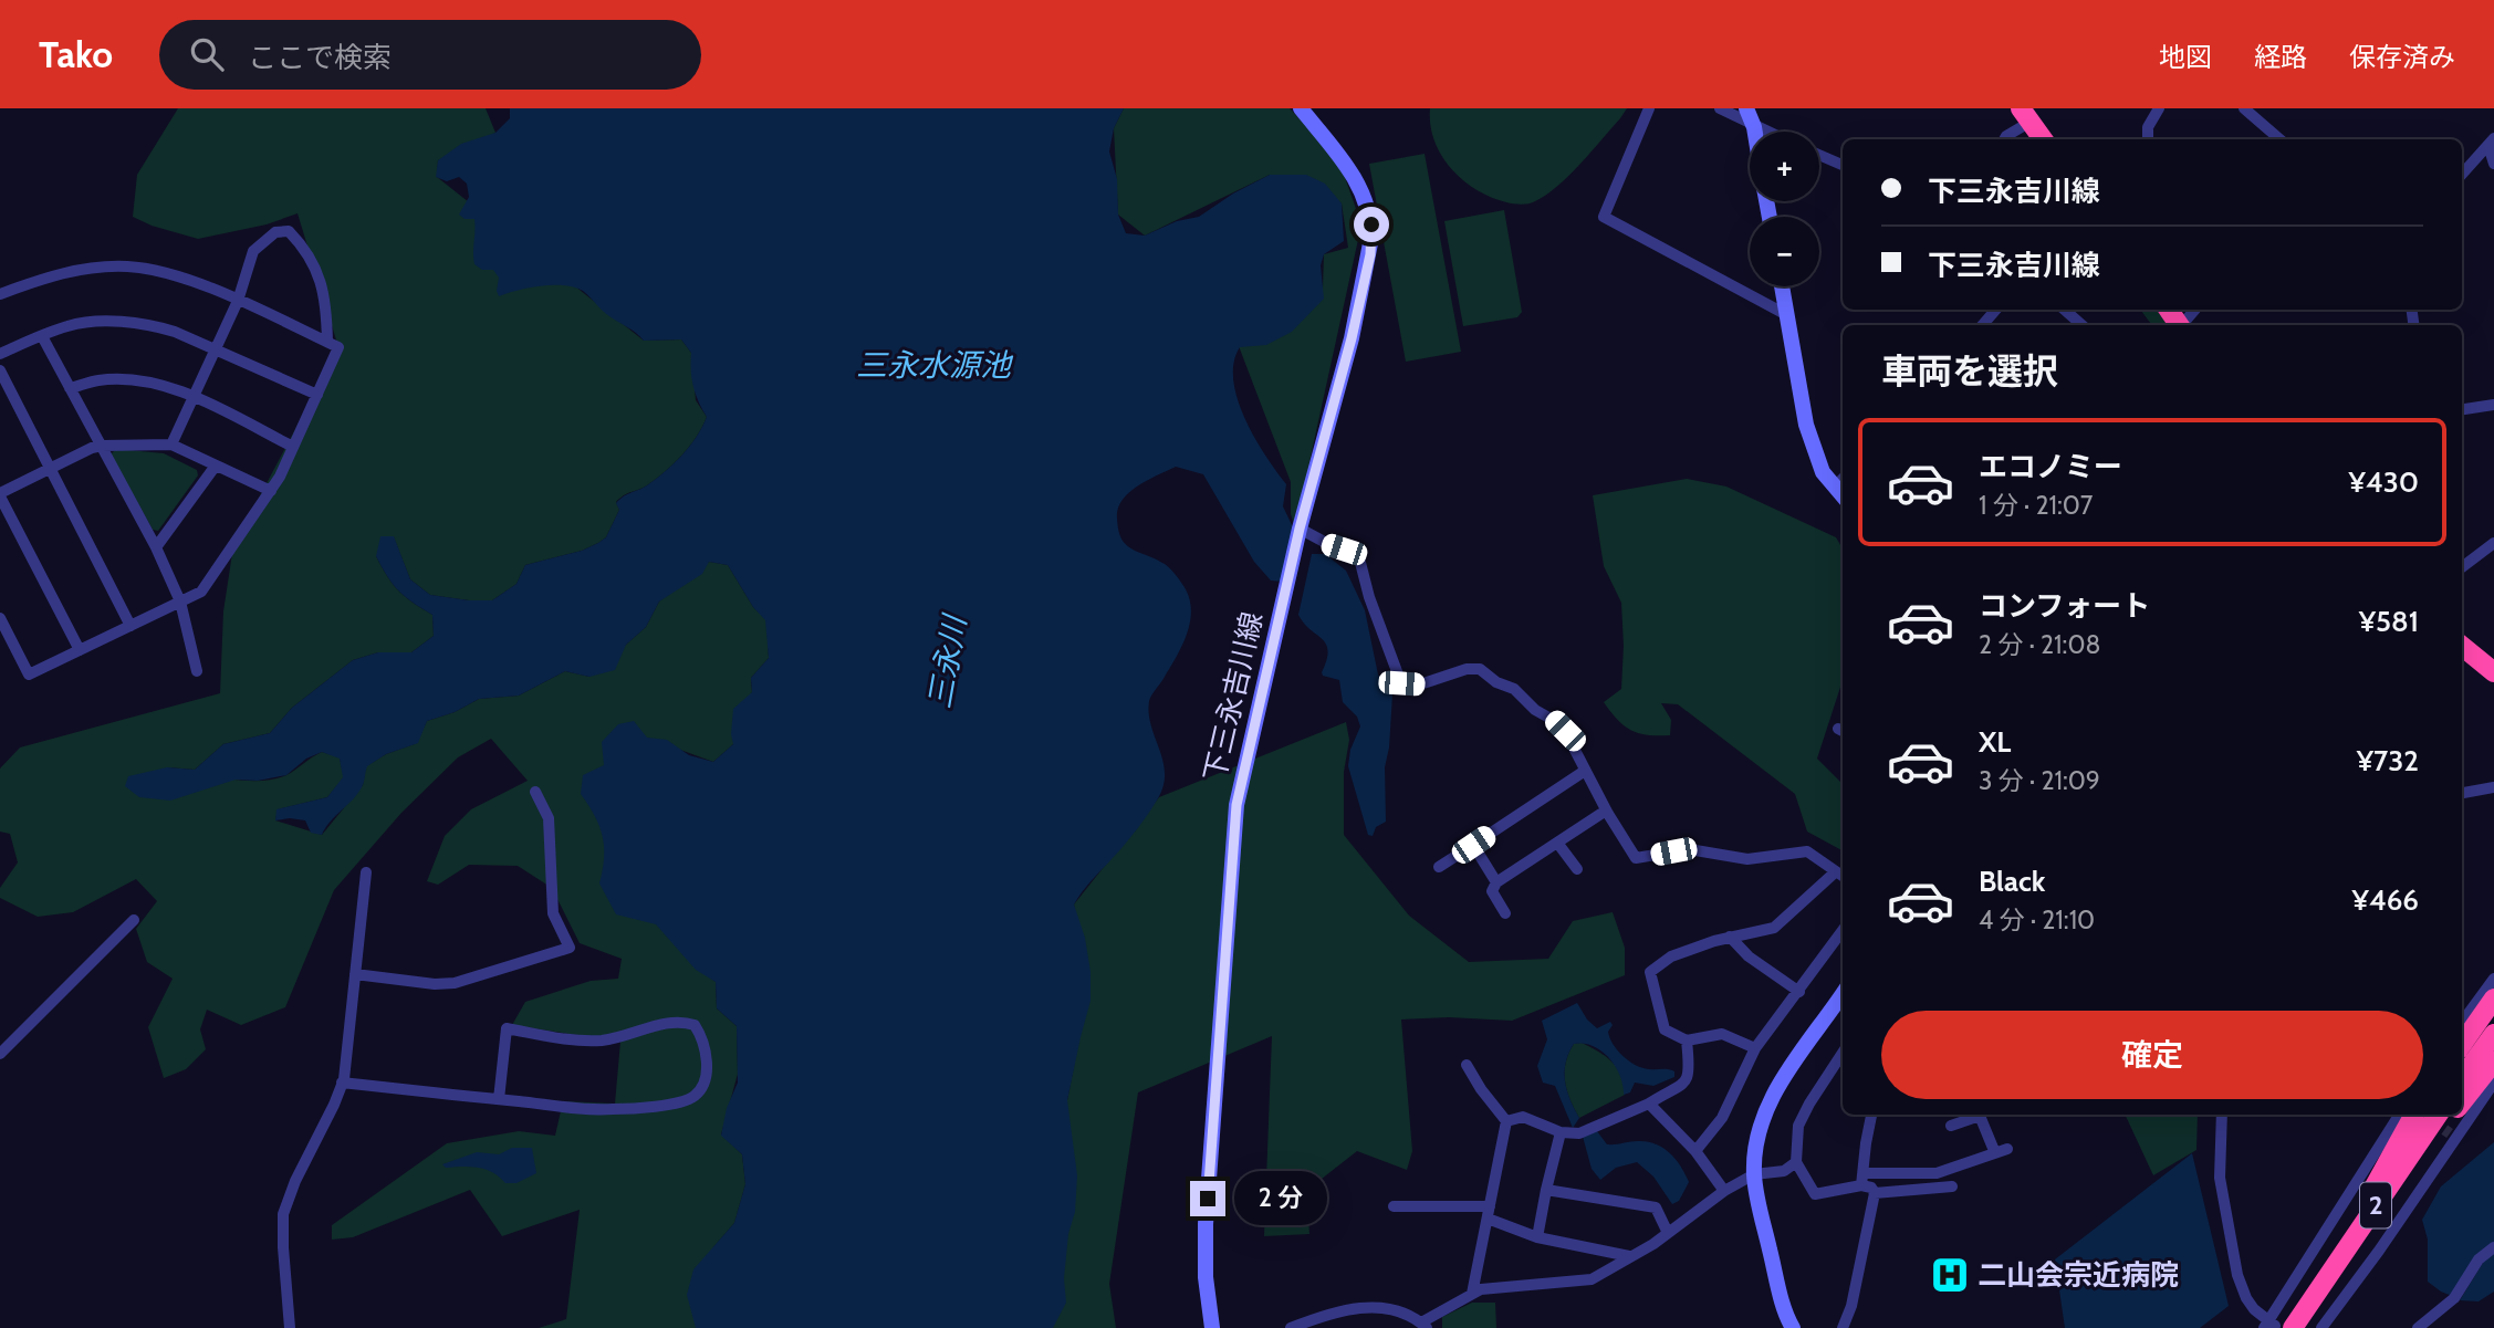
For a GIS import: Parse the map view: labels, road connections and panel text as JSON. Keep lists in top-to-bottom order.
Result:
{
  "streets": {
    "highway": ["2"],
    "main road": ["下三永吉川線"]
  },
  "water": ["三永水源池", "三永川"],
  "places": {
    "hospital": ["二山会宗近病院"]
  },
  "page": {
    "header": "Tako",
    "search": "ここで検索",
    "nav": ["地図", "経路", "保存済み"],
    "map_buttons": ["+", "−"],
    "banner": ["下三永吉川線", "下三永吉川線"],
    "heading": "車両を選択",
    "list": [
      {
        "name": "エコノミー",
        "note": "1 分 · 21:07",
        "value": "¥430"
      },
      {
        "name": "コンフォート",
        "note": "2 分 · 21:08",
        "value": "¥581"
      },
      {
        "name": "XL",
        "note": "3 分 · 21:09",
        "value": "¥732"
      },
      {
        "name": "Black",
        "note": "4 分 · 21:10",
        "value": "¥466"
      }
    ],
    "buttons": "確定",
    "bubble": "2 分"
  }
}
